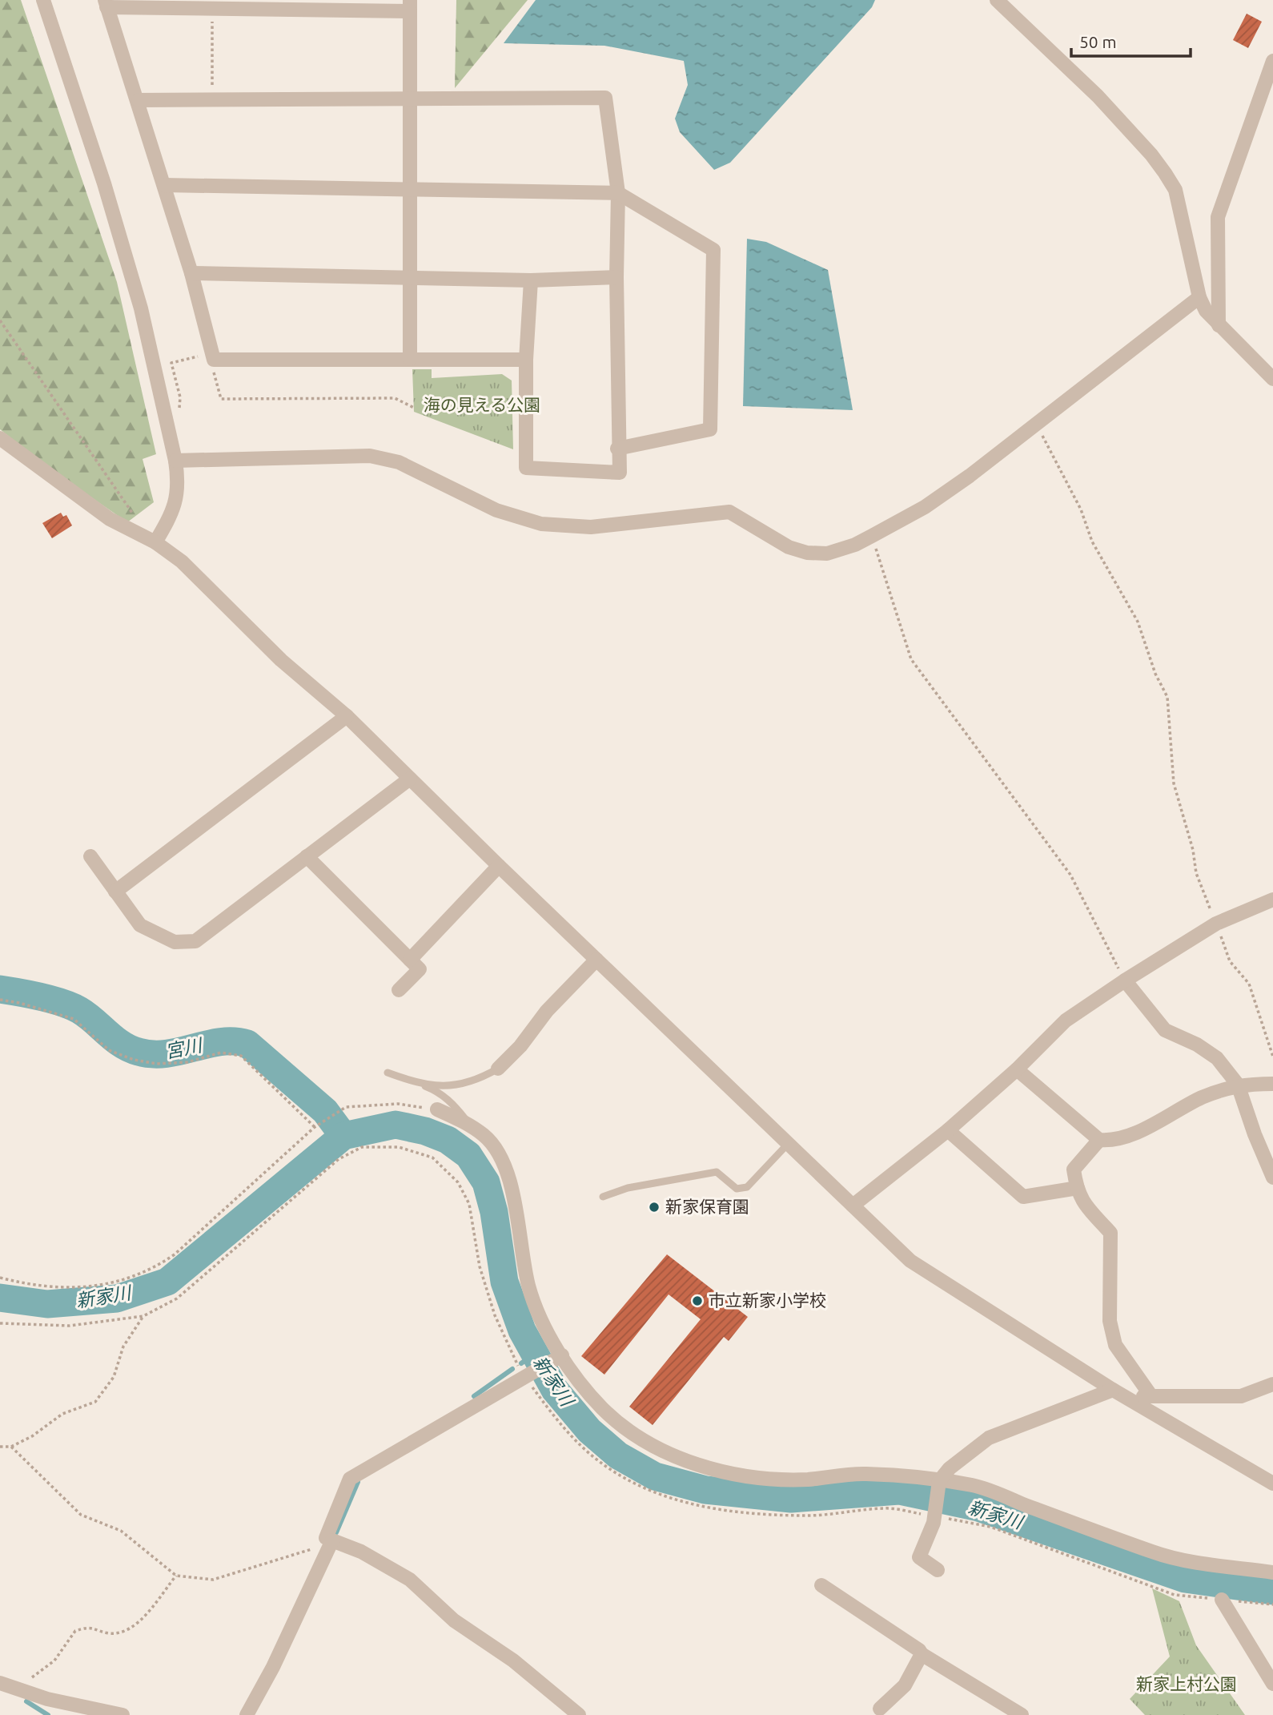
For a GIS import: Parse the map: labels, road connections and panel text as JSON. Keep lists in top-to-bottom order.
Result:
{
  "water": ["宮川", "新家川"],
  "parks": ["海の見える公園", "新家上村公園"],
  "places": ["新家保育園", "市立新家小学校"],
  "scale_bar": "50 m"
}
